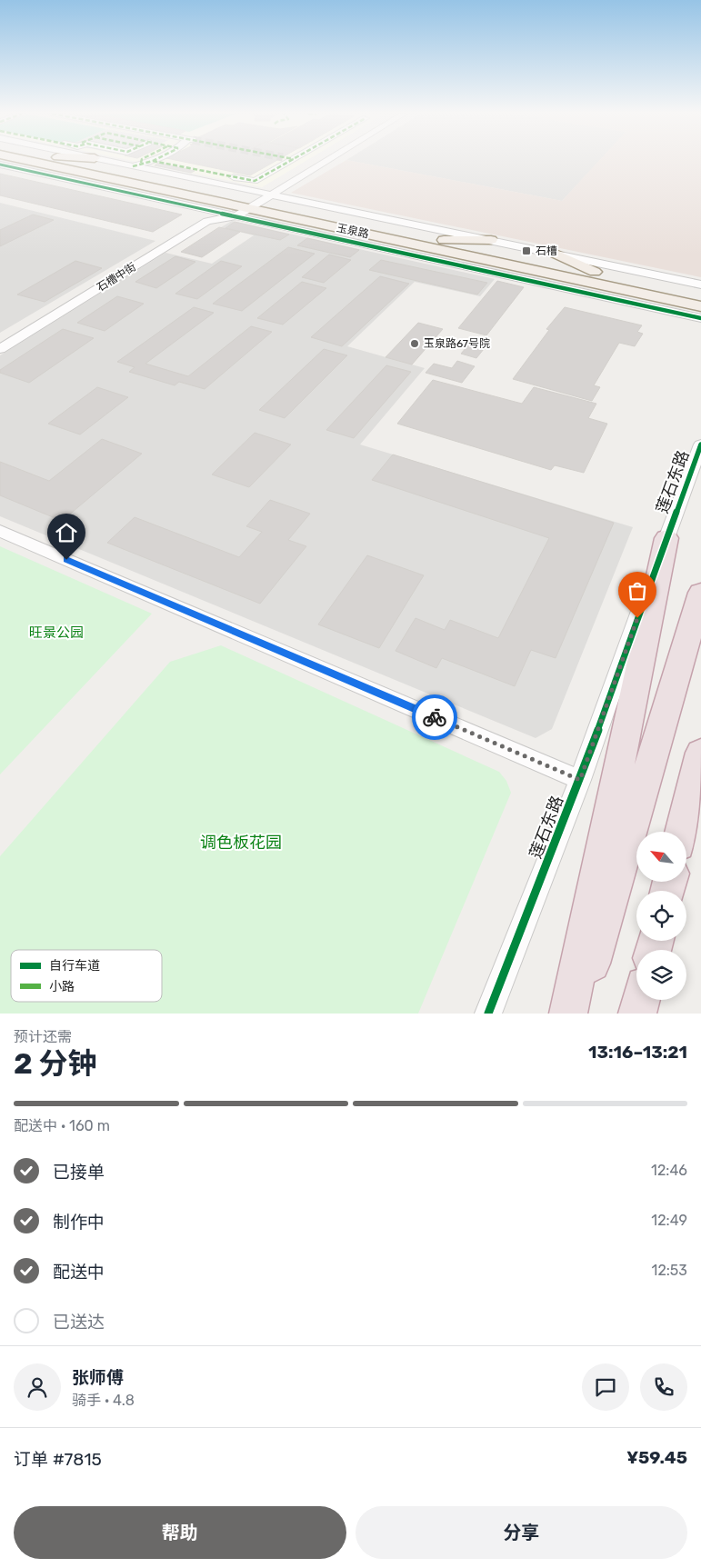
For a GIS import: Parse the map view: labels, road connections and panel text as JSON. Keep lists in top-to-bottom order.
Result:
{
  "streets": {
    "main road": ["玉泉路"],
    "street": ["石槽中街", "莲石东路"]
  },
  "crossings": [
    ["玉泉路", "石槽中街"]
  ],
  "parks": ["旺景公园", "调色板花园"],
  "places": {
    "transit": ["石槽"],
    "other": ["玉泉路67号院"]
  },
  "legend": ["自行车道", "小路"],
  "north": "top left",
  "page": {
    "heading": ["2 分钟", "预计还需", "13:16–13:21"],
    "panel": [
      "张师傅",
      "骑手 · 4.8",
      "订单 #7815",
      "¥59.45"
    ],
    "bar": "配送中 · 160 m",
    "list": [
      ["已接单", "12:46"],
      ["制作中", "12:49"],
      ["配送中", "12:53"],
      "已送达"
    ],
    "buttons": ["帮助", "分享"]
  }
}
